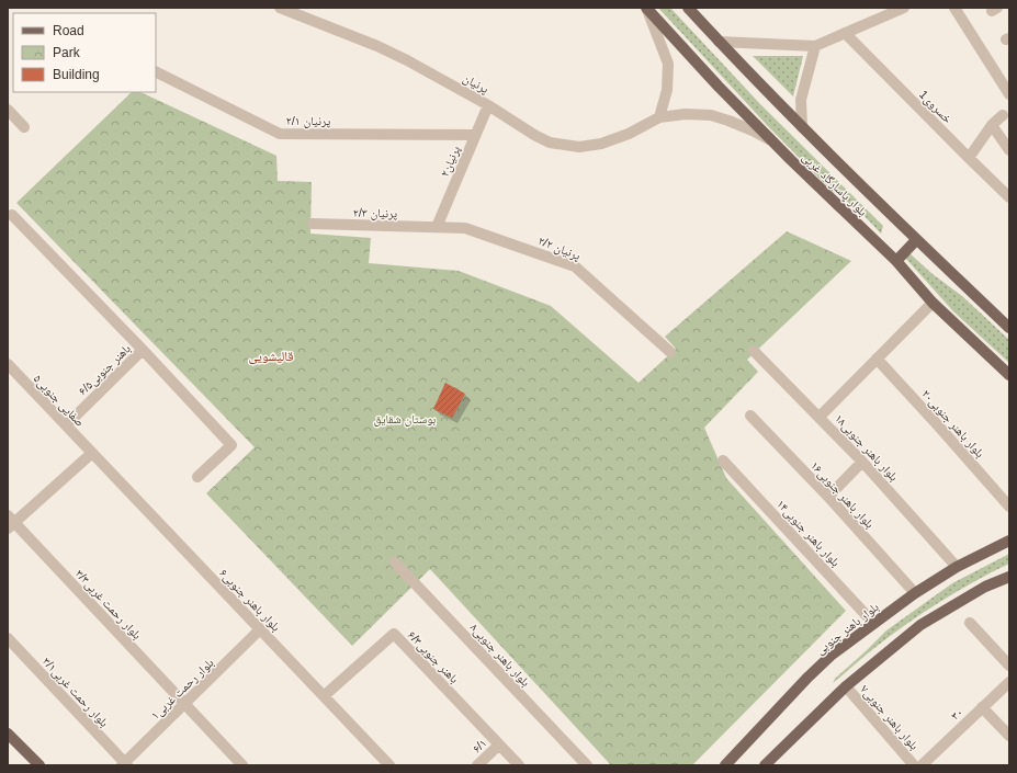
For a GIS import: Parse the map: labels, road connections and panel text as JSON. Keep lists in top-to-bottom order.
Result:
{
  "streets": {
    "main road": ["بلوار پاسارگاد غربی", "بلوار باهنر جنوبی"],
    "street": [
      "پرنیان",
      "خسروى1",
      "پرنیان ۲/۱",
      "پرنیان۲",
      "پرنیان ۲/۳",
      "پرنیان ۲/۲",
      "باهنر جنوبی۶/۵",
      "صفایی جنوبی۵",
      "بلوار باهنر جنوبی۲۰",
      "۱۸بلوار باهنر جنوبی",
      "بلوار باهنر جنوبی۱۶",
      "بلوار باهنر جنوبی۱۴",
      "بلوار باهنر جنوبی۶",
      "بلوار رحمت غربی۳/۳",
      "۸بلوار باهنر جنوبی",
      "۶/۳باهنر جنوبی",
      "بلوار رحمت غربی۱",
      "بلوار رحمت غربی۳/۱",
      "۳۰",
      "بلوار باهنر جنوبی۷",
      "۶/۱"
    ]
  },
  "crossings": [
    ["پرنیان", "پرنیان۲"],
    ["پرنیان ۲/۱", "پرنیان۲"],
    ["پرنیان۲", "پرنیان ۲/۳"],
    ["پرنیان۲", "پرنیان ۲/۲"],
    ["پرنیان ۲/۳", "پرنیان ۲/۲"],
    ["باهنر جنوبی۶/۵", "صفایی جنوبی۵"],
    ["صفایی جنوبی۵", "بلوار باهنر جنوبی۶"],
    ["۱۸بلوار باهنر جنوبی", "بلوار باهنر جنوبی"],
    ["بلوار باهنر جنوبی۱۶", "بلوار باهنر جنوبی"],
    ["بلوار باهنر جنوبی۱۴", "بلوار باهنر جنوبی"],
    ["بلوار باهنر جنوبی۶", "۶/۳باهنر جنوبی"],
    ["بلوار باهنر جنوبی۶", "بلوار رحمت غربی۱"],
    ["بلوار رحمت غربی۳/۳", "بلوار رحمت غربی۱"],
    ["۶/۳باهنر جنوبی", "۶/۱"],
    ["بلوار رحمت غربی۱", "بلوار رحمت غربی۳/۱"]
  ],
  "districts": ["قالیشویی"],
  "parks": ["بوستان شقایق"],
  "legend": ["Road", "Park", "Building"]
}
